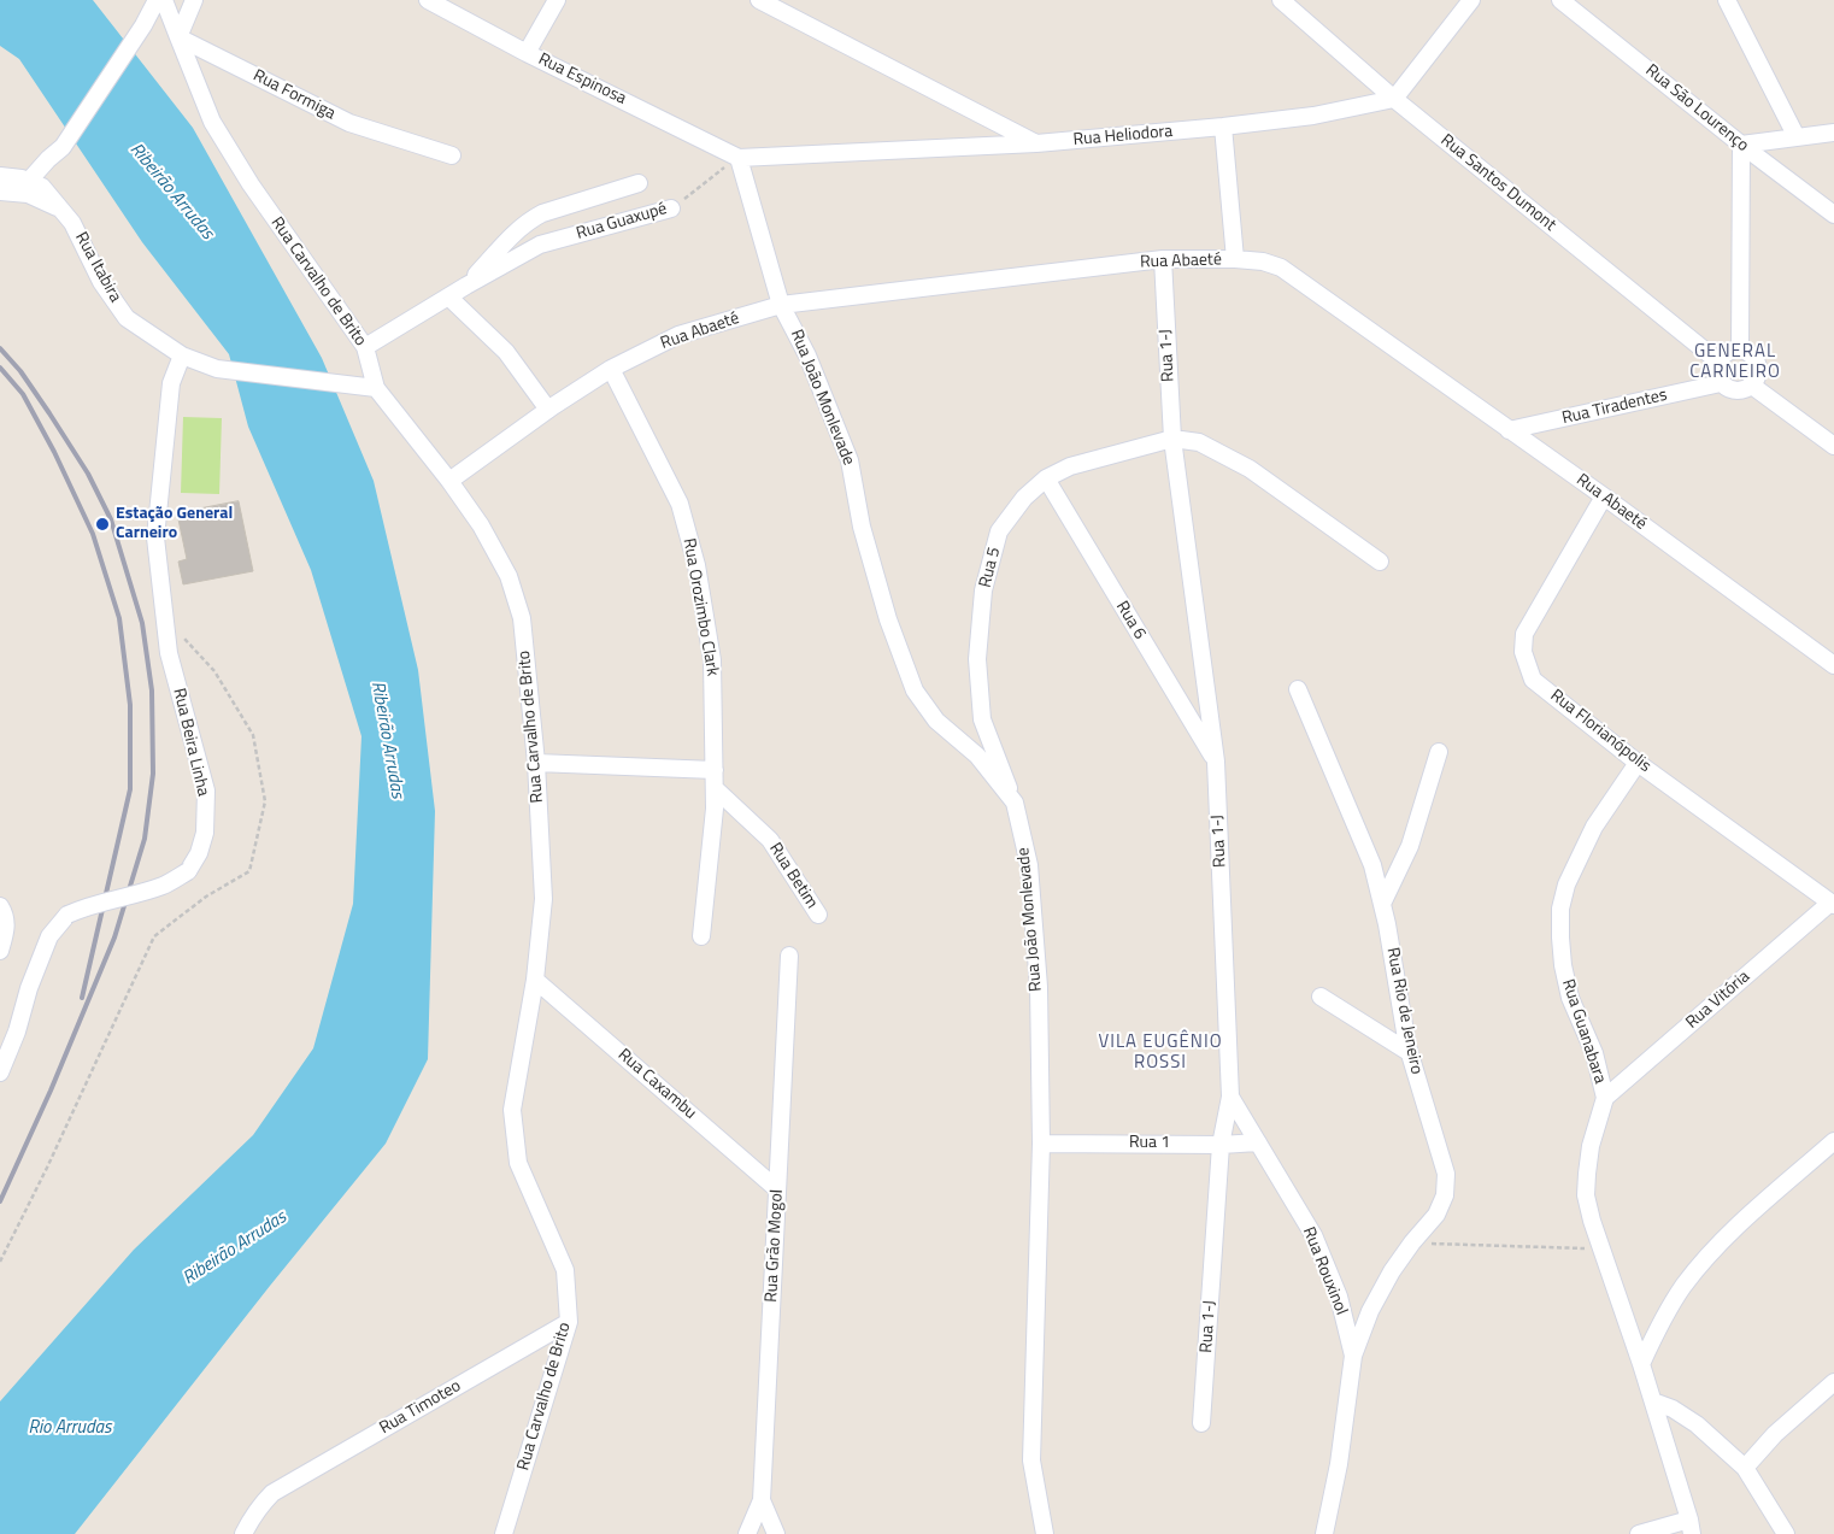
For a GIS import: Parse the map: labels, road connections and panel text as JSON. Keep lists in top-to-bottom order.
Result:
{
  "streets": {
    "street": [
      "Rua Espinosa",
      "Rua Formiga",
      "Rua São Lourenço",
      "Rua Heliodora",
      "Rua Santos Dumont",
      "Rua Guaxupé",
      "Rua Abaeté",
      "Rua Itabira",
      "Rua Carvalho de Brito",
      "Rua 1-J",
      "Rua João Monlevade",
      "Rua Tiradentes",
      "Rua 5",
      "Rua Orozimbo Clark",
      "Rua 6",
      "Rua Florianópolis",
      "Rua Beira Linha",
      "Rua Betim",
      "Rua Vitória",
      "Rua Rio de Jeneiro",
      "Rua Guanabara",
      "Rua Caxambu",
      "Rua 1",
      "Rua Grão Mogol",
      "Rua Rouxinol",
      "Rua Timoteo"
    ]
  },
  "crossings": [
    ["Rua Espinosa", "Rua Guaxupé"],
    ["Rua Espinosa", "Rua João Monlevade"],
    ["Rua Formiga", "Rua Carvalho de Brito"],
    ["Rua Heliodora", "Rua Santos Dumont"],
    ["Rua Santos Dumont", "Rua Tiradentes"],
    ["Rua Guaxupé", "Rua Carvalho de Brito"],
    ["Rua Guaxupé", "Rua João Monlevade"],
    ["Rua Abaeté", "Rua Carvalho de Brito"],
    ["Rua Abaeté", "Rua 1-J"],
    ["Rua Abaeté", "Rua João Monlevade"],
    ["Rua Abaeté", "Rua Tiradentes"],
    ["Rua Abaeté", "Rua Orozimbo Clark"],
    ["Rua Abaeté", "Rua Florianópolis"],
    ["Rua Itabira", "Rua Carvalho de Brito"],
    ["Rua Itabira", "Rua Beira Linha"],
    ["Rua Carvalho de Brito", "Rua Caxambu"],
    ["Rua Carvalho de Brito", "Rua Timoteo"],
    ["Rua 1-J", "Rua 5"],
    ["Rua 1-J", "Rua 6"],
    ["Rua 1-J", "Rua 1"],
    ["Rua 1-J", "Rua Rouxinol"],
    ["Rua João Monlevade", "Rua 5"],
    ["Rua João Monlevade", "Rua 1"],
    ["Rua 5", "Rua 6"],
    ["Rua Orozimbo Clark", "Rua Betim"],
    ["Rua Florianópolis", "Rua Vitória"],
    ["Rua Florianópolis", "Rua Guanabara"],
    ["Rua Vitória", "Rua Guanabara"],
    ["Rua Rio de Jeneiro", "Rua Rouxinol"],
    ["Rua Caxambu", "Rua Grão Mogol"],
    ["Rua 1", "Rua Rouxinol"]
  ],
  "districts": ["GENERAL CARNEIRO", "VILA EUGÊNIO ROSSI"],
  "water": ["Ribeirão Arrudas", "Rio Arrudas"],
  "places": ["Estação General Carneiro"]
}
